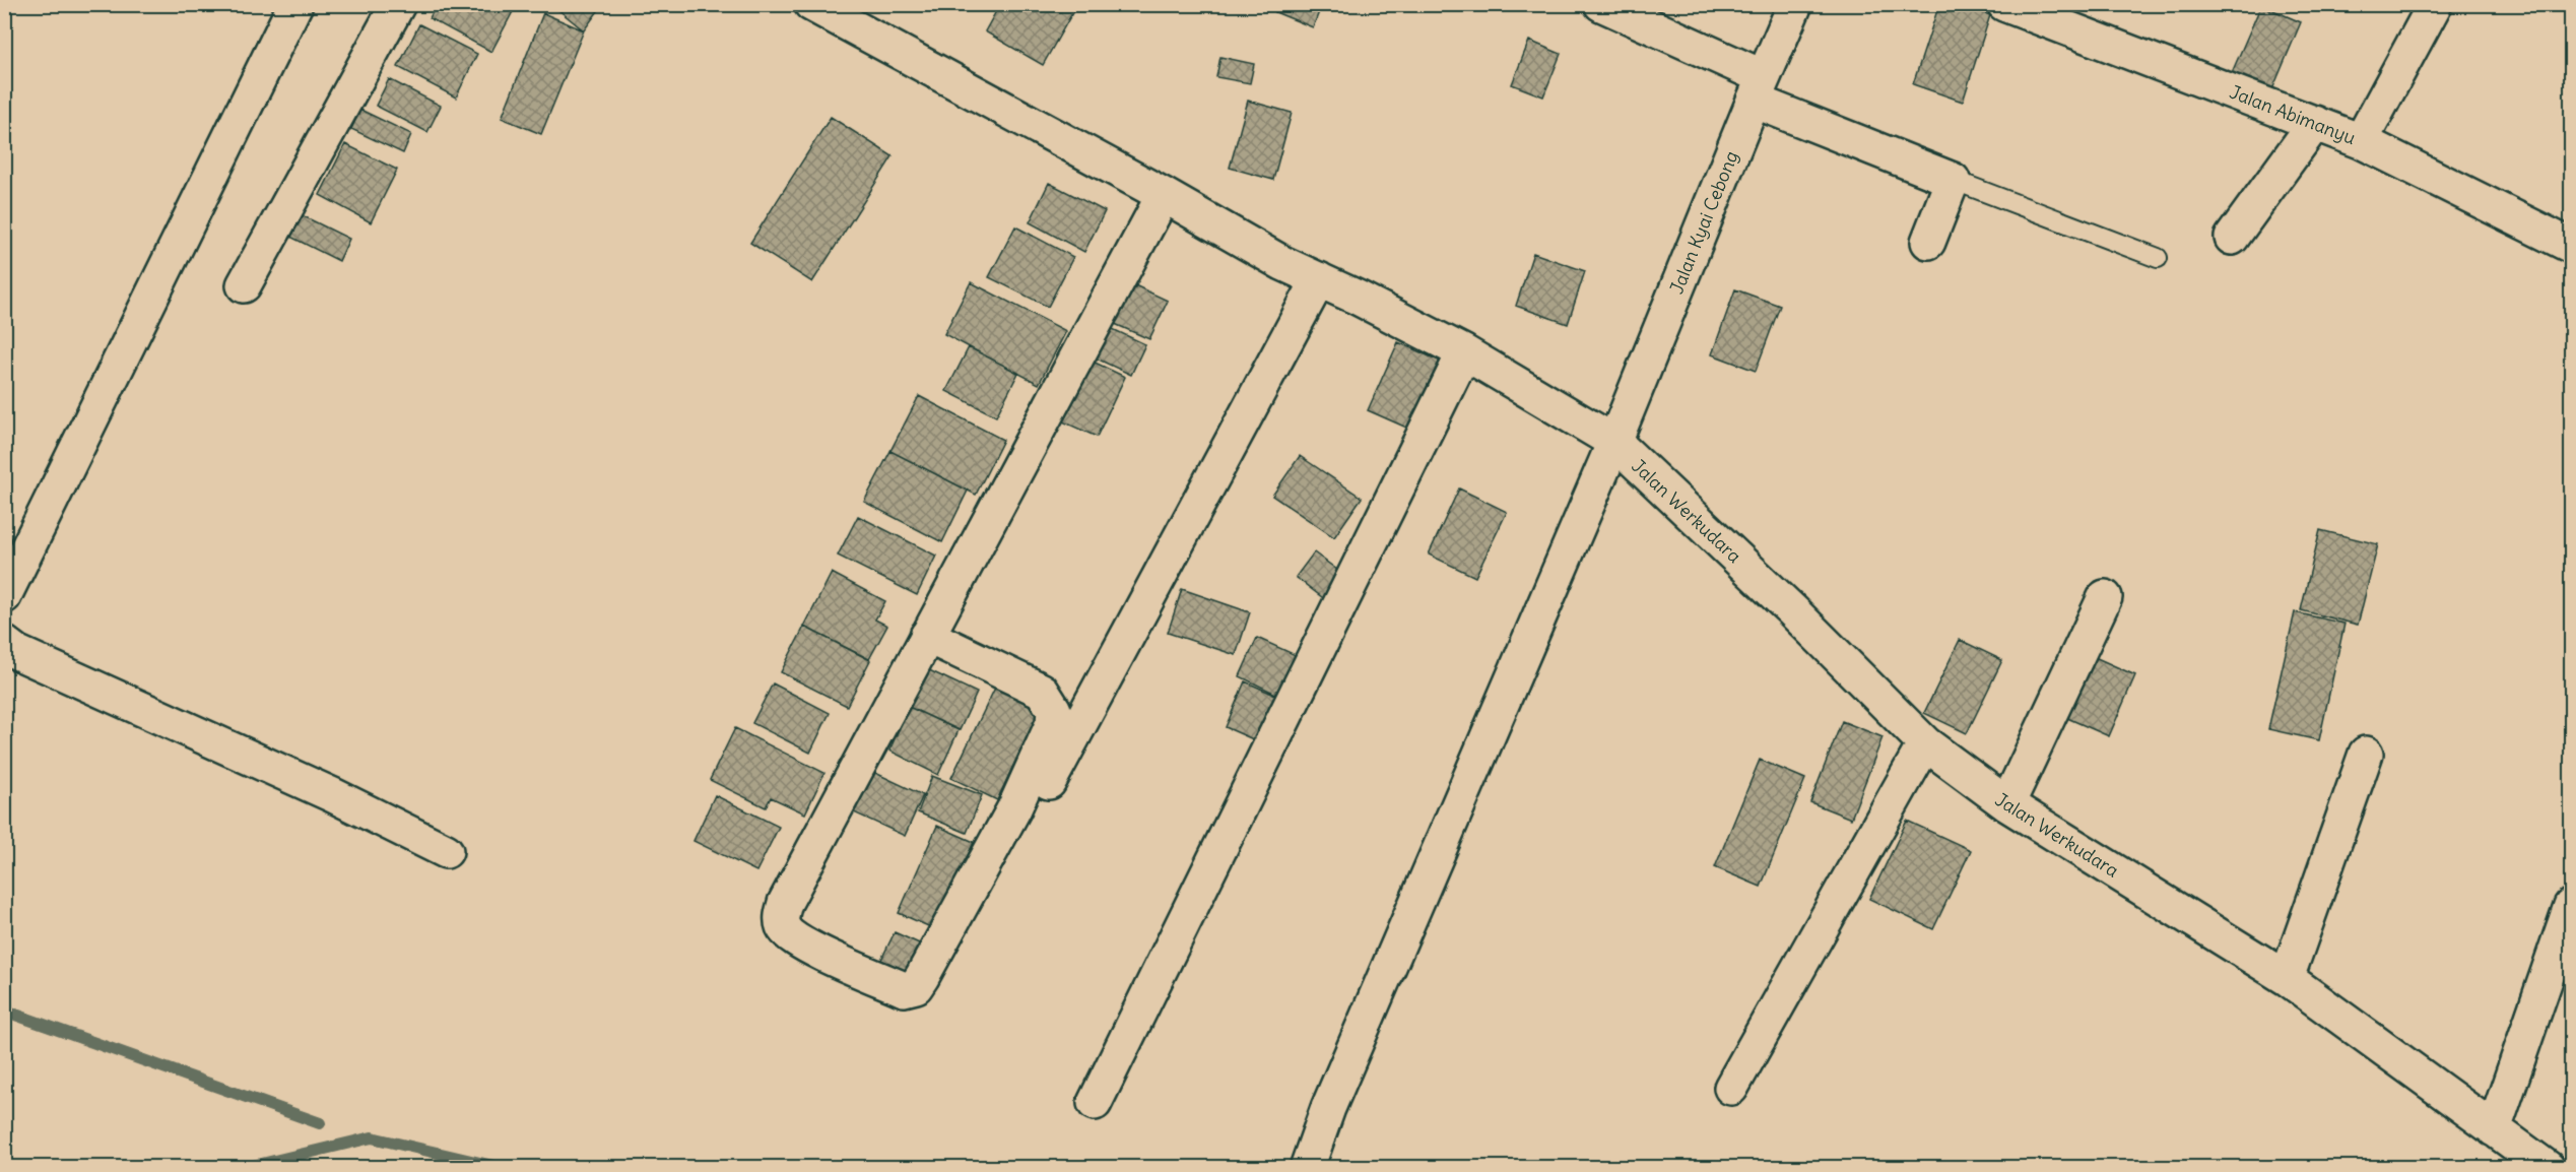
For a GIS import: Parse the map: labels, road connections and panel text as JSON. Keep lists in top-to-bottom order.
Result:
{
  "streets": {
    "street": ["Jalan Abimanyu", "Jalan Kyai Cebong", "Jalan Werkudara"]
  },
  "crossings": [
    ["Jalan Kyai Cebong", "Jalan Werkudara"]
  ]
}
